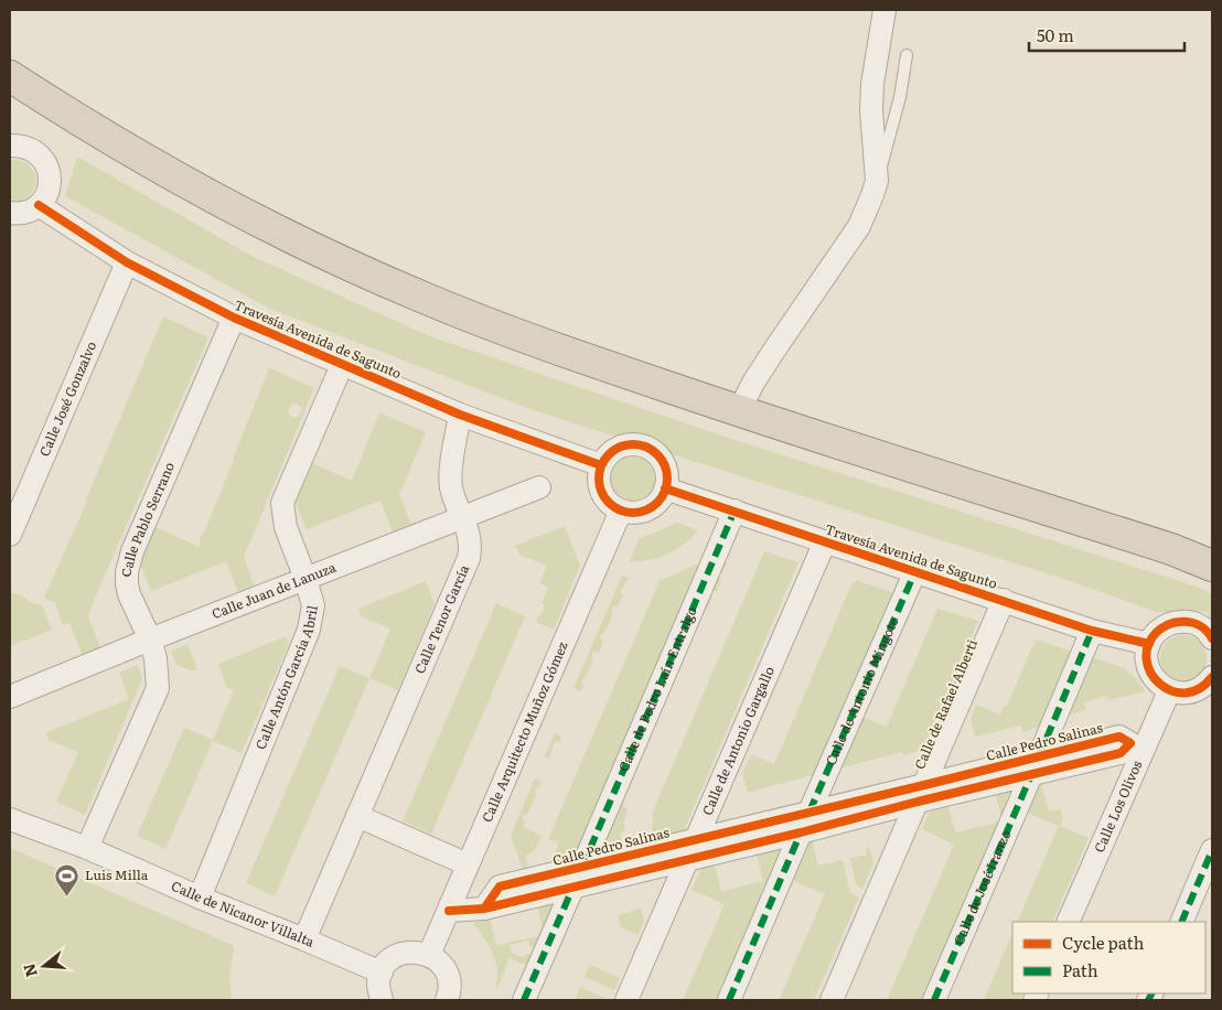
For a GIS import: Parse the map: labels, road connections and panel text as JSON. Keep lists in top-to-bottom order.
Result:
{
  "streets": {
    "street": [
      "Travesía Avenida de Sagunto",
      "Calle José Gonzalvo",
      "Calle Pablo Serrano",
      "Calle Juan de Lanuza",
      "Calle Tenor García",
      "Calle Antón García Abril",
      "Calle de Pedro Laín Entralgo",
      "Calle de Antonio Mingote",
      "Calle de Rafael Alberti",
      "Calle Arquitecto Muñoz Gómez",
      "Calle de Antonio Gargallo",
      "Calle Pedro Salinas",
      "Calle Los Olivos",
      "Calle de José Iranzo",
      "Calle de Nicanor Villalta"
    ]
  },
  "crossings": [
    ["Travesía Avenida de Sagunto", "Calle José Gonzalvo"],
    ["Travesía Avenida de Sagunto", "Calle Pablo Serrano"],
    ["Travesía Avenida de Sagunto", "Calle Tenor García"],
    ["Travesía Avenida de Sagunto", "Calle Antón García Abril"],
    ["Travesía Avenida de Sagunto", "Calle de Pedro Laín Entralgo"],
    ["Travesía Avenida de Sagunto", "Calle de Antonio Mingote"],
    ["Travesía Avenida de Sagunto", "Calle de Rafael Alberti"],
    ["Travesía Avenida de Sagunto", "Calle Arquitecto Muñoz Gómez"],
    ["Travesía Avenida de Sagunto", "Calle de Antonio Gargallo"],
    ["Travesía Avenida de Sagunto", "Calle de José Iranzo"],
    ["Calle Pablo Serrano", "Calle Juan de Lanuza"],
    ["Calle Pablo Serrano", "Calle de Nicanor Villalta"],
    ["Calle Juan de Lanuza", "Calle Tenor García"],
    ["Calle Juan de Lanuza", "Calle Antón García Abril"],
    ["Calle Tenor García", "Calle de Nicanor Villalta"],
    ["Calle Antón García Abril", "Calle de Nicanor Villalta"],
    ["Calle de Pedro Laín Entralgo", "Calle Pedro Salinas"],
    ["Calle de Antonio Mingote", "Calle Pedro Salinas"],
    ["Calle de Rafael Alberti", "Calle Pedro Salinas"],
    ["Calle Arquitecto Muñoz Gómez", "Calle Pedro Salinas"],
    ["Calle de Antonio Gargallo", "Calle Pedro Salinas"],
    ["Calle Pedro Salinas", "Calle de José Iranzo"]
  ],
  "places": {
    "sports": ["Luis Milla"]
  },
  "legend": ["Cycle path", "Path"],
  "scale_bar": "50 m",
  "north": "left"
}
